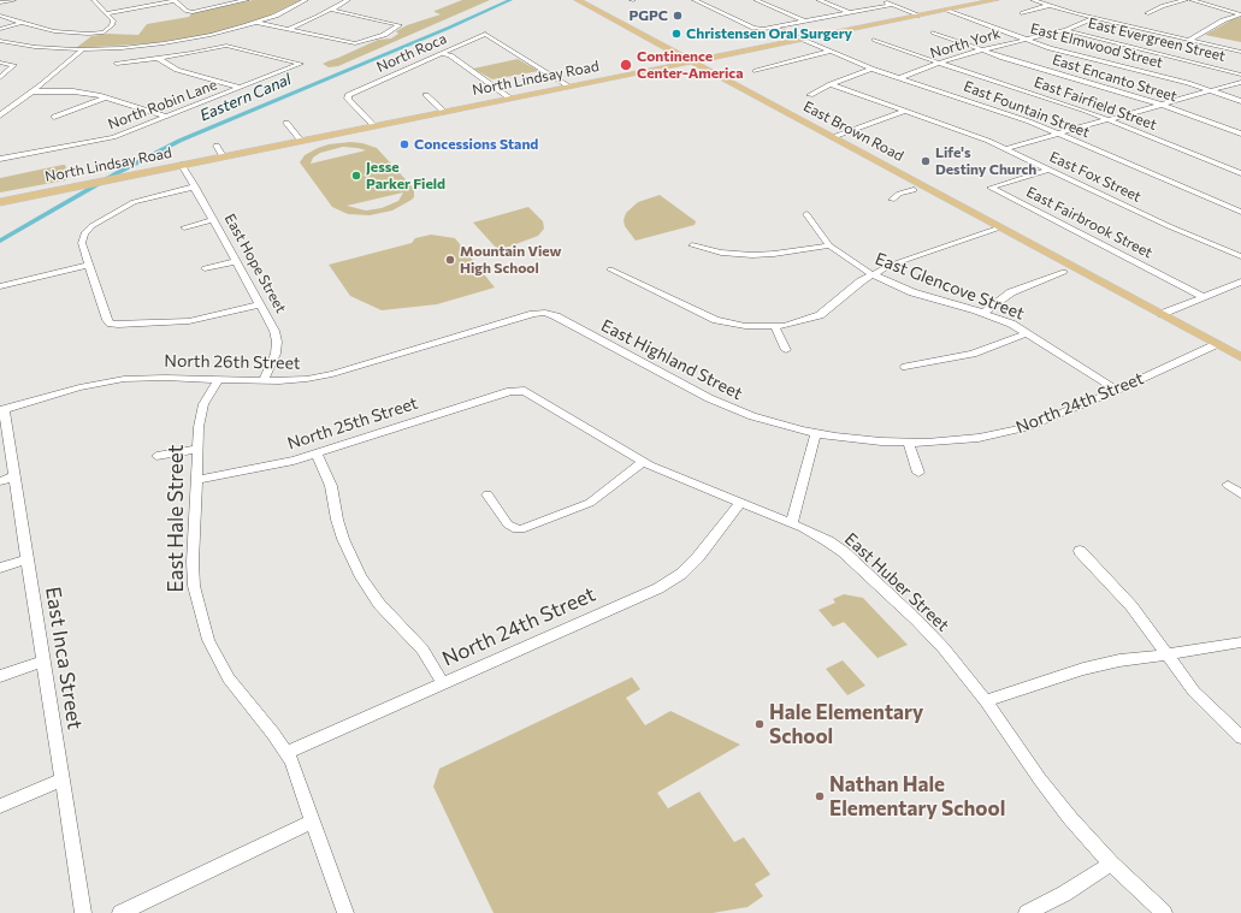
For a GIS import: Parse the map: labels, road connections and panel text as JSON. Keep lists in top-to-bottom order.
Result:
{
  "streets": {
    "main road": ["North Lindsay Road", "East Brown Road"],
    "street": [
      "East Evergreen Street",
      "North York",
      "East Elmwood Street",
      "North Roca",
      "East Encanto Street",
      "East Fairfield Street",
      "North Robin Lane",
      "East Fountain Street",
      "East Fox Street",
      "East Fairbrook Street",
      "East Hope Street",
      "East Glencove Street",
      "East Highland Street",
      "North 26th Street",
      "North 24th Street",
      "North 25th Street",
      "East Hale Street",
      "East Huber Street",
      "East Inca Street"
    ]
  },
  "crossings": [
    ["East Evergreen Street", "North York"],
    ["North York", "East Elmwood Street"],
    ["North York", "East Encanto Street"],
    ["North York", "East Fairfield Street"],
    ["North York", "East Fountain Street"],
    ["East Elmwood Street", "North Lindsay Road"],
    ["North Roca", "North Lindsay Road"],
    ["North Lindsay Road", "East Fountain Street"],
    ["North Lindsay Road", "East Brown Road"],
    ["North Lindsay Road", "East Hope Street"],
    ["East Brown Road", "North 24th Street"],
    ["East Fox Street", "East Fairbrook Street"],
    ["East Hope Street", "North 26th Street"],
    ["East Glencove Street", "North 24th Street"],
    ["East Highland Street", "North 26th Street"],
    ["East Highland Street", "North 24th Street"],
    ["North 26th Street", "East Hale Street"],
    ["North 26th Street", "East Inca Street"],
    ["North 24th Street", "East Hale Street"],
    ["North 24th Street", "East Huber Street"],
    ["North 25th Street", "East Hale Street"],
    ["North 25th Street", "East Huber Street"]
  ],
  "water": ["Eastern Canal"],
  "places": [
    "PGPC",
    "Christensen Oral Surgery",
    "Continence Center-America",
    "Concessions Stand",
    "Life's Destiny Church",
    "Jesse Parker Field",
    "Mountain View High School",
    "Hale Elementary School",
    "Nathan Hale Elementary School"
  ]
}
